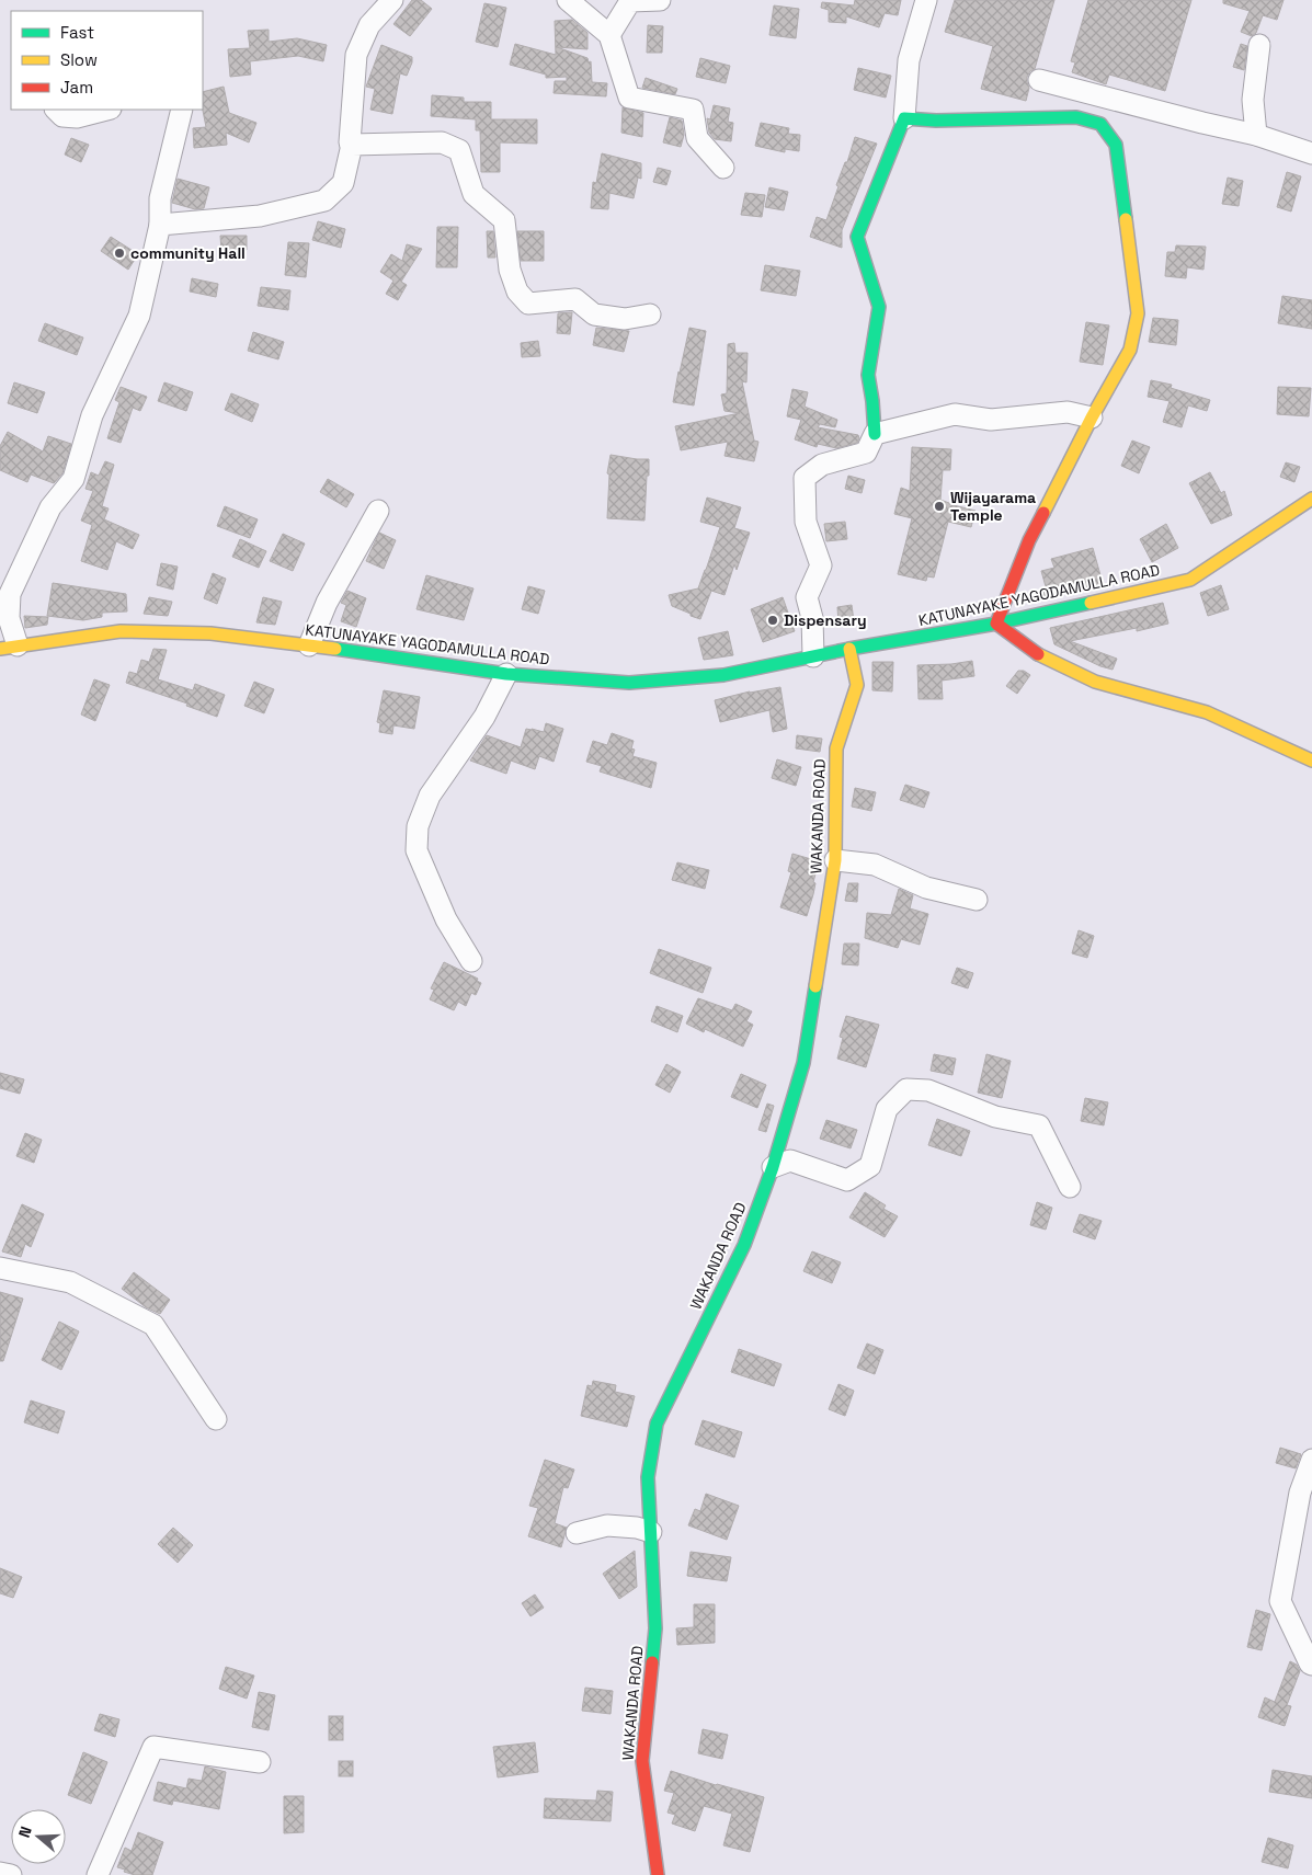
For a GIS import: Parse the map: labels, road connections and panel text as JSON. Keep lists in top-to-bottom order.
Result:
{
  "streets": {
    "street": ["KATUNAYAKE YAGODAMULLA ROAD", "WAKANDA ROAD"]
  },
  "crossings": [
    ["KATUNAYAKE YAGODAMULLA ROAD", "WAKANDA ROAD"]
  ],
  "places": ["community Hall", "Wijayarama Temple", "Dispensary"],
  "legend": ["Fast", "Slow", "Jam"],
  "north": "left"
}
